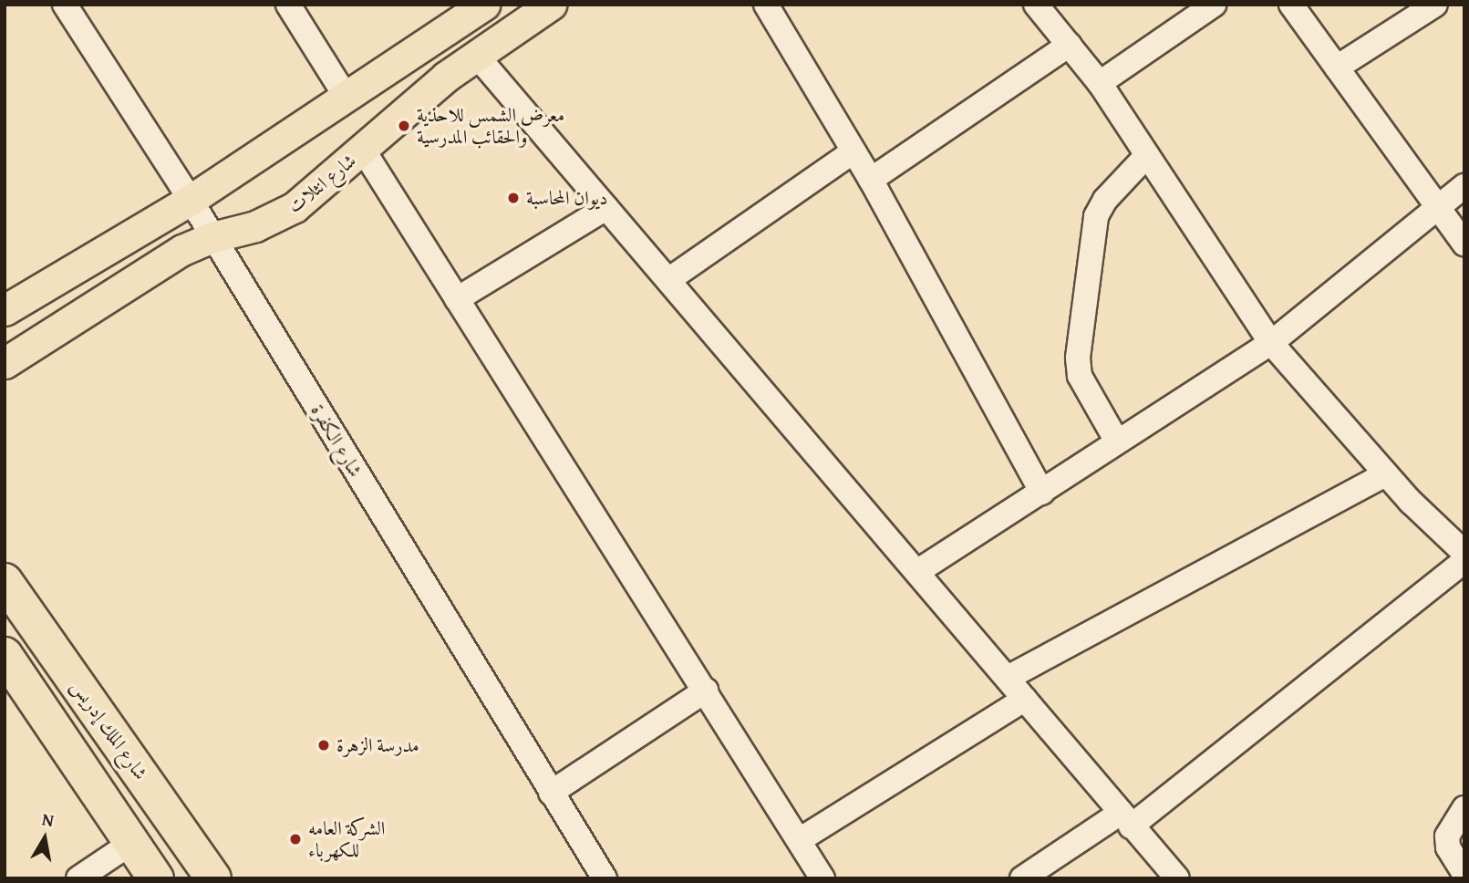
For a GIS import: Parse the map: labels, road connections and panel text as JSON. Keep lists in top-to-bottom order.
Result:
{
  "streets": {
    "highway": ["شارع الملك إدريس"],
    "main road": ["شارع انثلات"],
    "street": ["شارع الكفرة"]
  },
  "crossings": [
    ["شارع انثلات", "شارع الكفرة"]
  ],
  "places": [
    "معرض الشمس للاحذية والحقائب المدرسية",
    "ديوان المحاسبة",
    "مدرسة الزهرة",
    "الشركة العامه للكهرباء"
  ],
  "north": "top"
}
